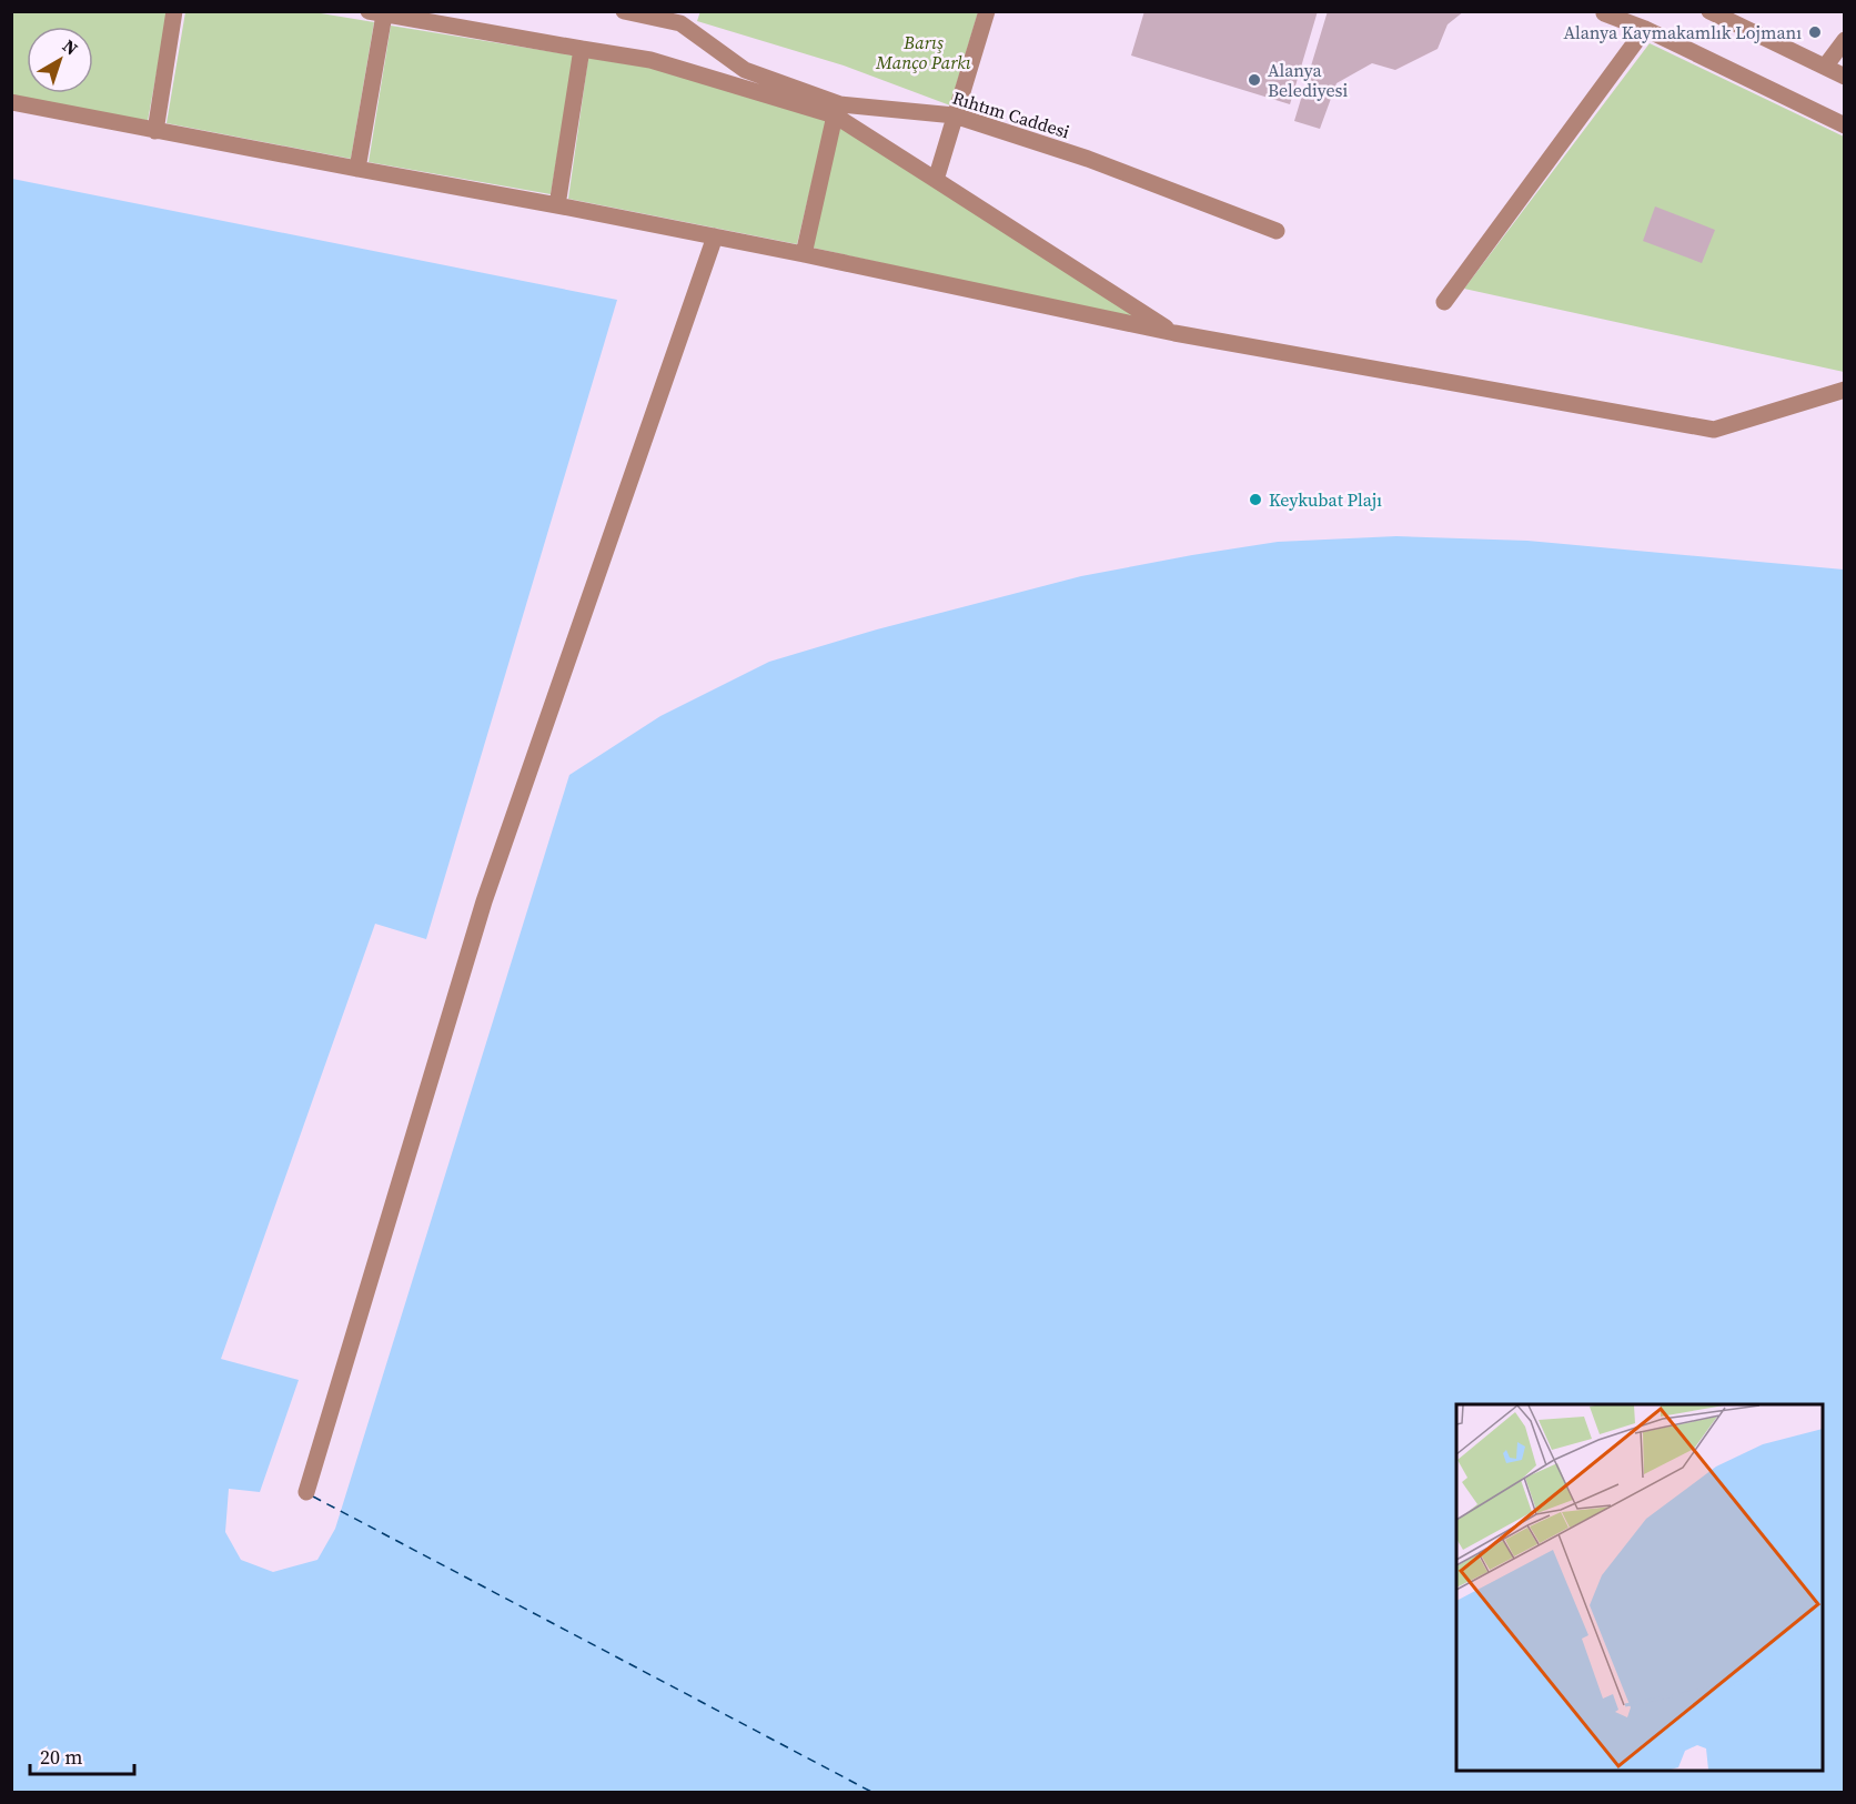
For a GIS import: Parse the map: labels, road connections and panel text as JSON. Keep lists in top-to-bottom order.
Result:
{
  "streets": {
    "street": ["Rıhtım Caddesi"]
  },
  "parks": ["Barış Manço Parkı"],
  "places": ["Alanya Kaymakamlık Lojmanı", "Alanya Belediyesi", "Keykubat Plajı"],
  "scale_bar": "20 m",
  "north": "top right"
}
